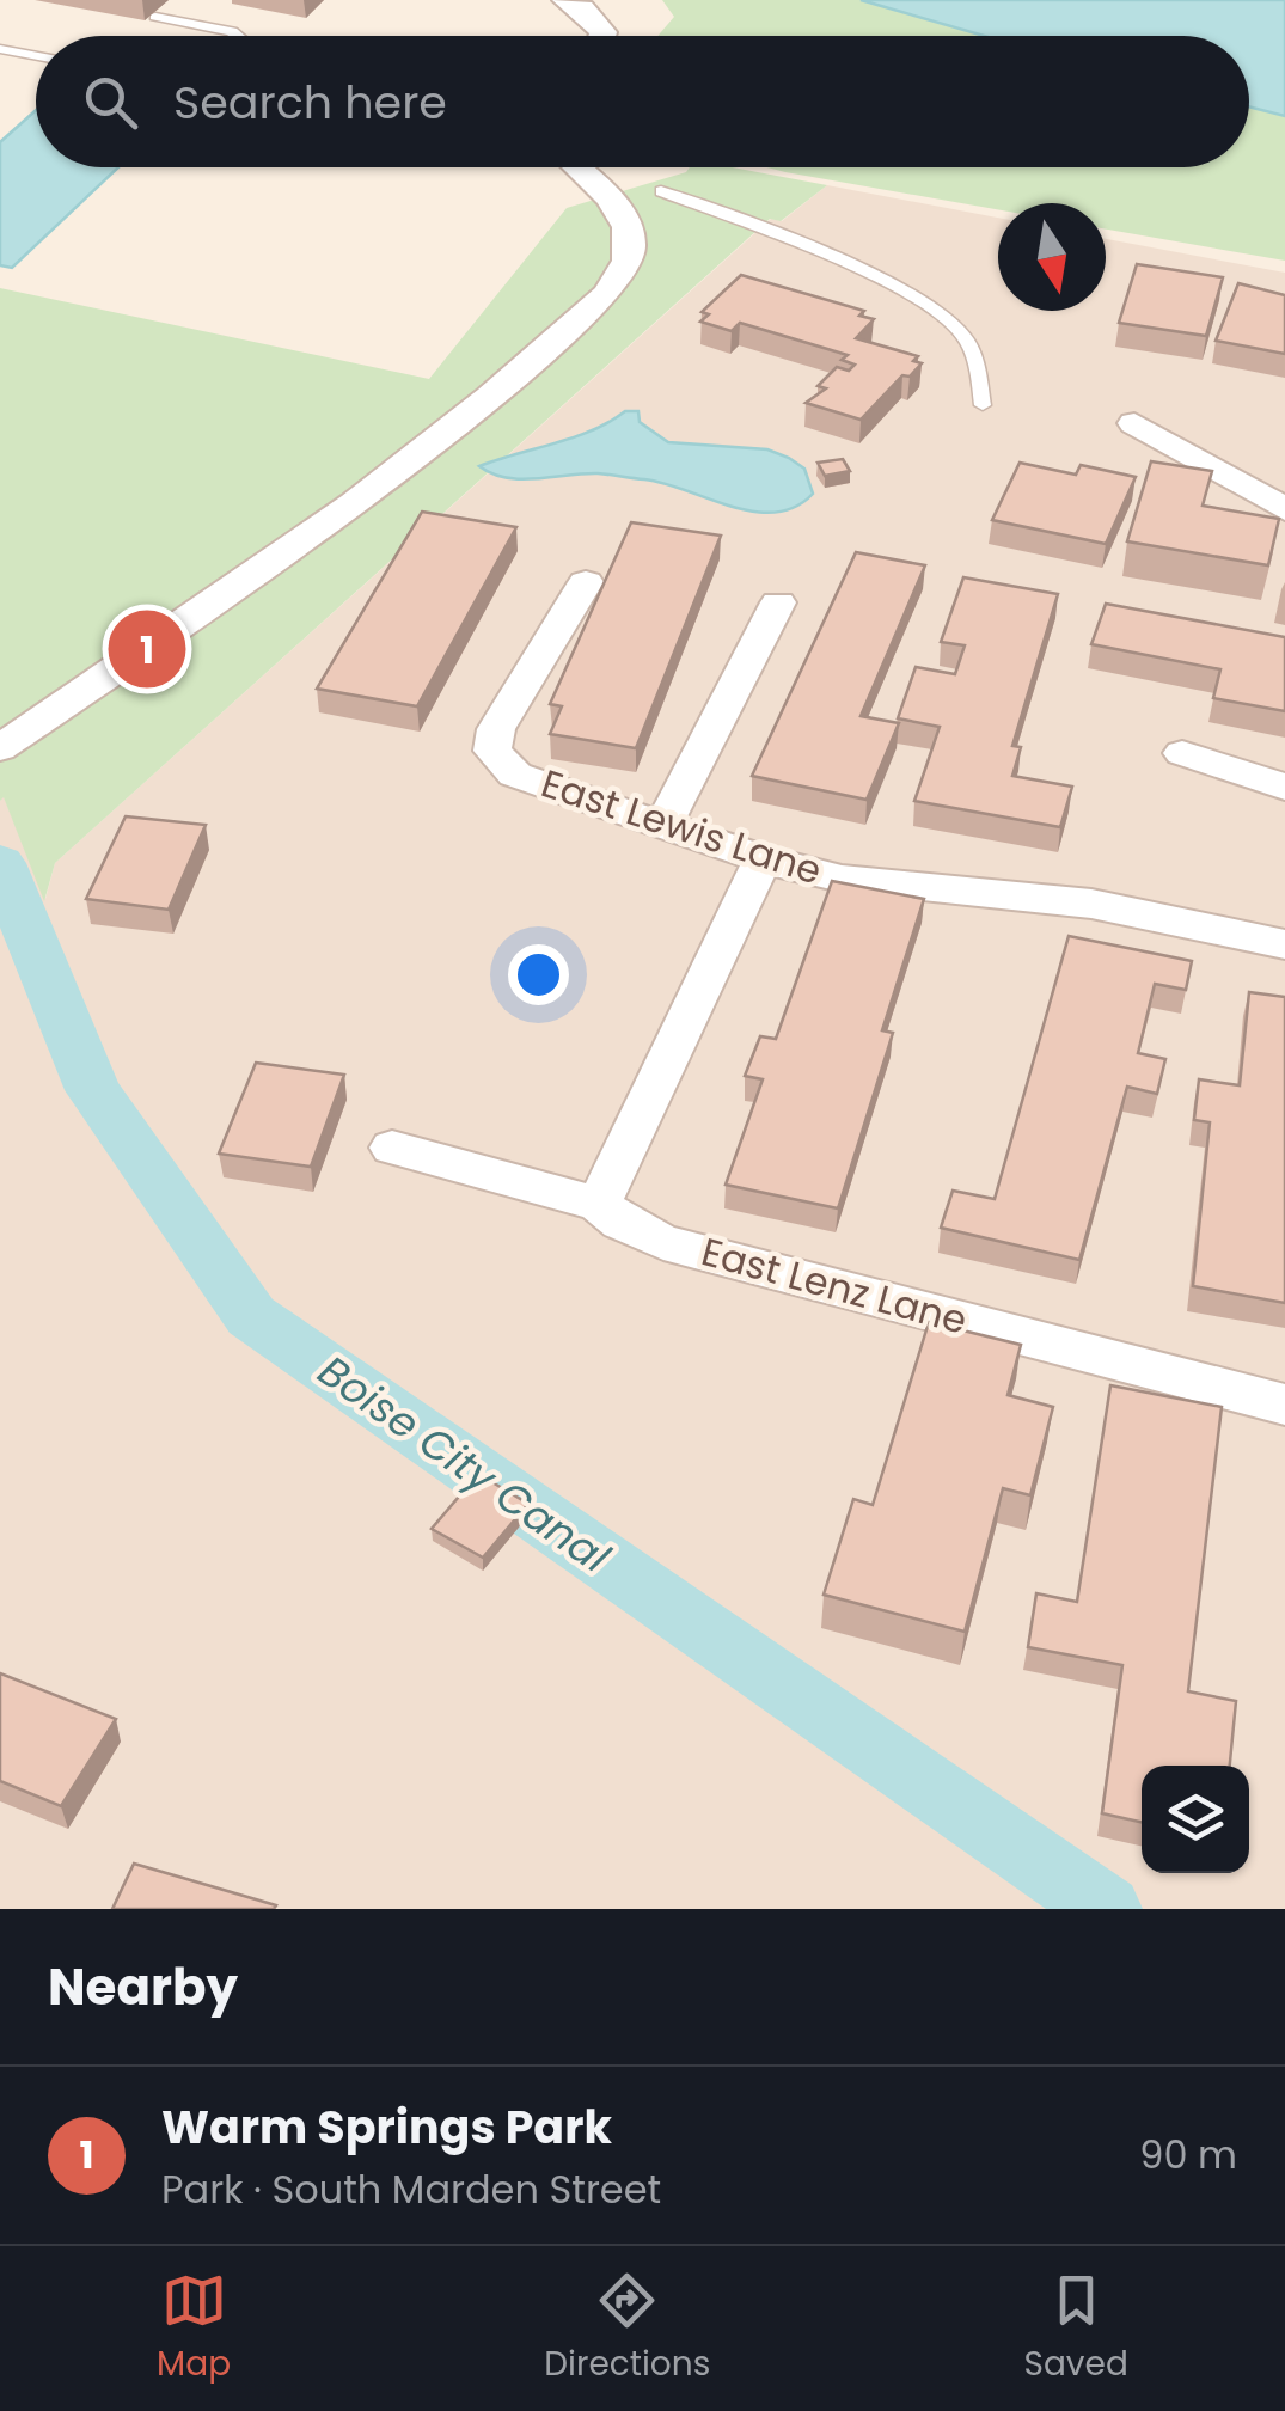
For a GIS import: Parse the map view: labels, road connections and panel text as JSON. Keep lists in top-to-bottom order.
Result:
{
  "streets": {
    "street": ["East Lewis Lane", "East Lenz Lane"]
  },
  "water": ["Boise City Canal"],
  "north": "bottom",
  "page": {
    "search": "Search here",
    "pins": "1",
    "heading": "Nearby",
    "list": [
      {
        "mark": "1",
        "name": "Warm Springs Park",
        "note": "Park · South Marden Street",
        "value": "90 m"
      }
    ],
    "nav": ["Map", "Directions", "Saved"]
  }
}
